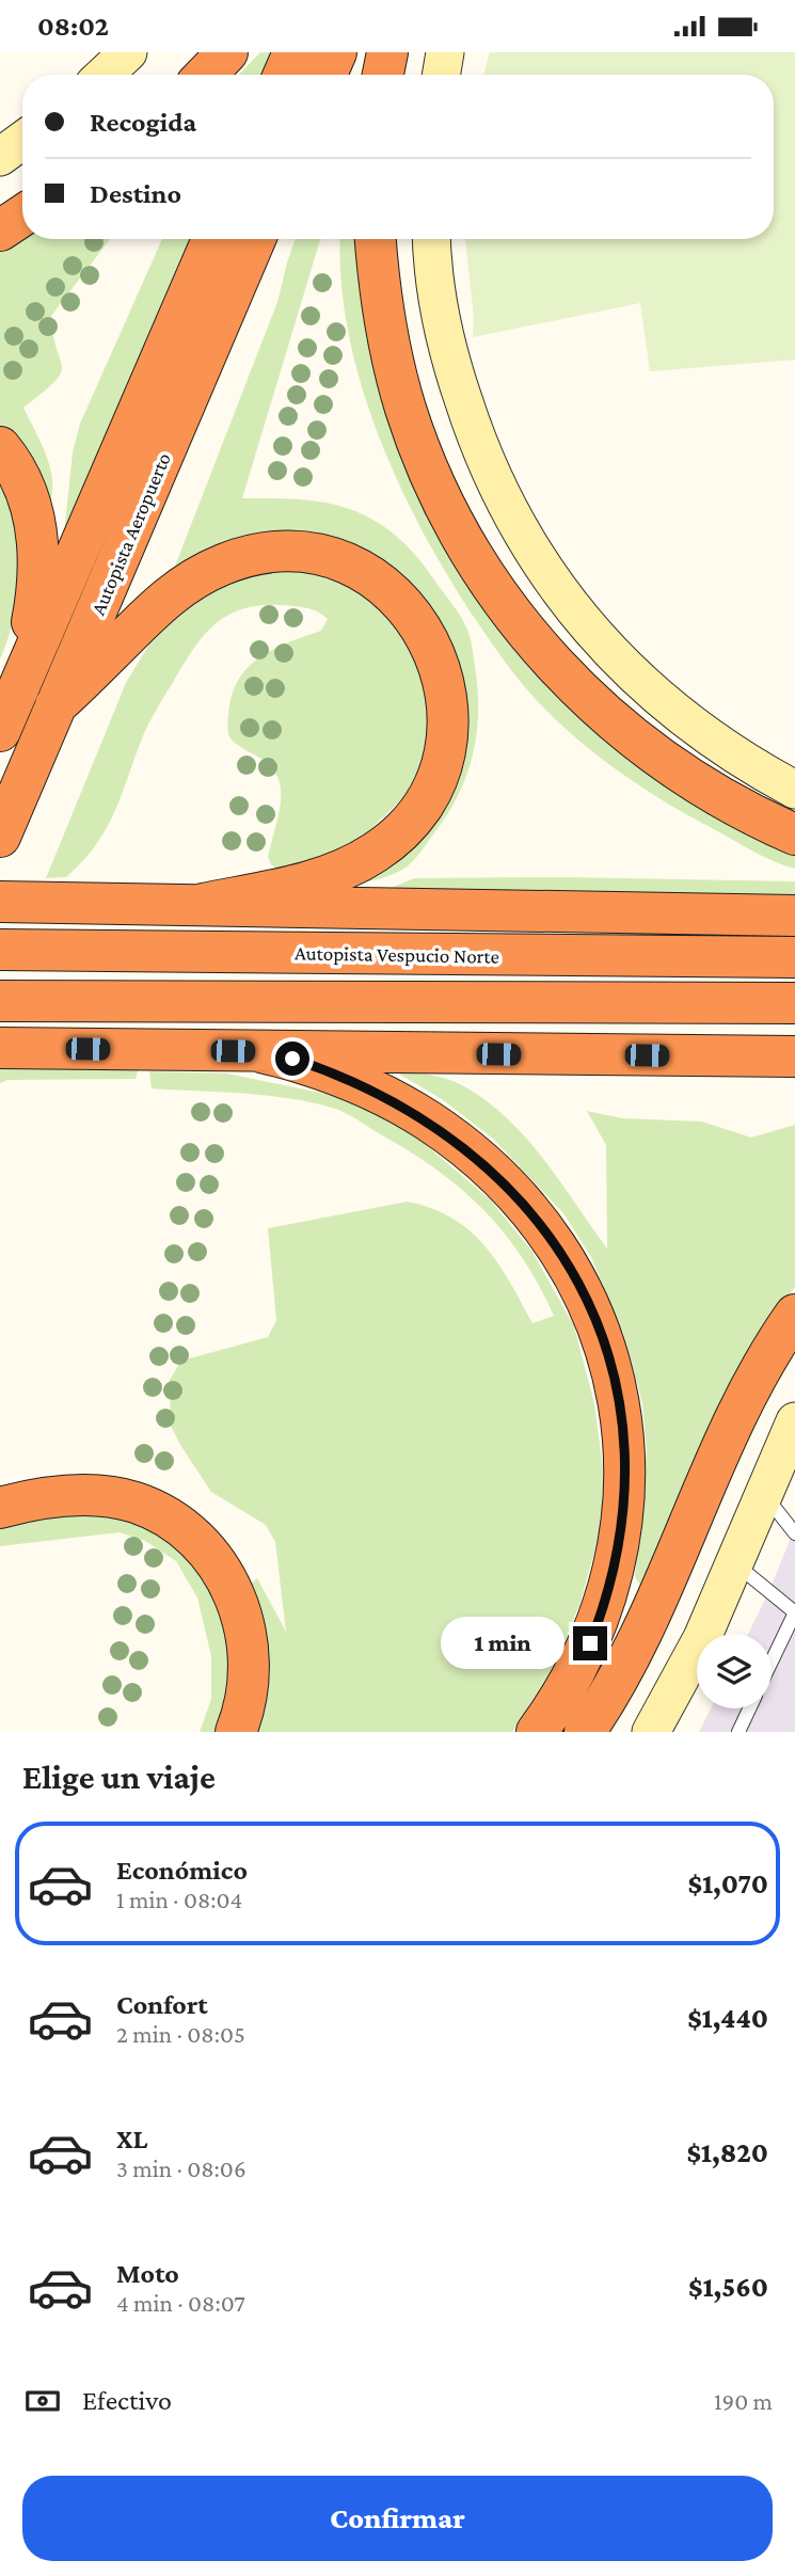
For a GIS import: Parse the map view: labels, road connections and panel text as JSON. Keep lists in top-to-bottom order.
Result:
{
  "streets": {
    "highway": ["Autopista Aeropuerto", "Autopista Vespucio Norte"]
  },
  "page": {
    "status": "08:02",
    "banner": ["Recogida", "Destino"],
    "bubble": "1 min",
    "heading": "Elige un viaje",
    "list": [
      {
        "name": "Económico",
        "note": "1 min · 08:04",
        "value": "$1,070"
      },
      {
        "name": "Confort",
        "note": "2 min · 08:05",
        "value": "$1,440"
      },
      {
        "name": "XL",
        "note": "3 min · 08:06",
        "value": "$1,820"
      },
      {
        "name": "Moto",
        "note": "4 min · 08:07",
        "value": "$1,560"
      }
    ],
    "pay": ["Efectivo", "190 m"],
    "buttons": "Confirmar"
  }
}
